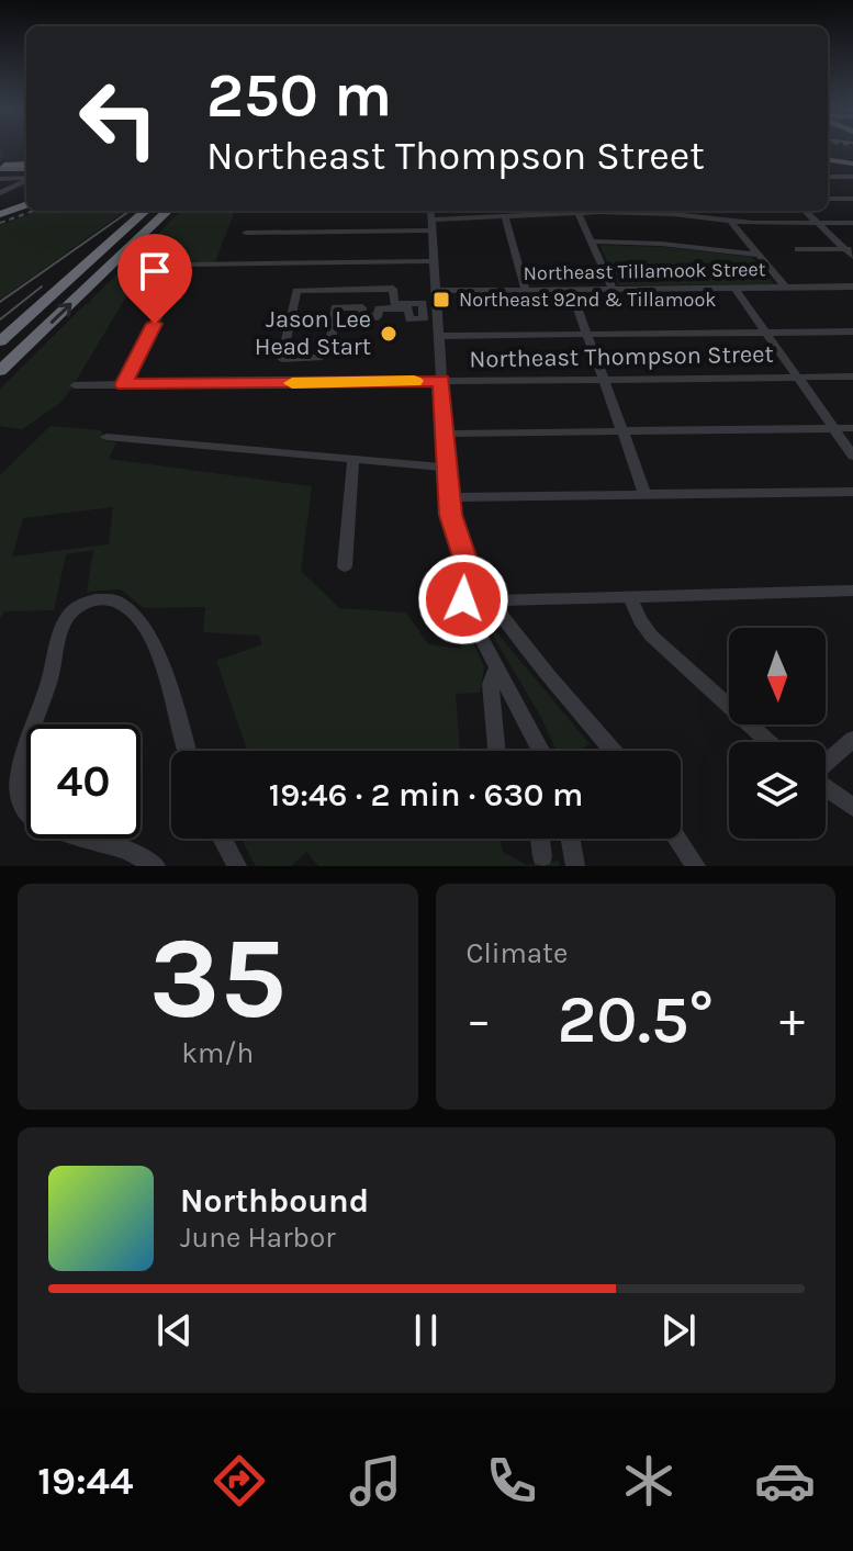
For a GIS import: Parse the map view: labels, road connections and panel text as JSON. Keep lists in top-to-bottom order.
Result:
{
  "streets": {
    "street": ["Northeast Tillamook Street", "Northeast Thompson Street"]
  },
  "places": {
    "transit": ["Northeast 92nd & Tillamook"],
    "other": ["Jason Lee Head Start"]
  },
  "north": "bottom",
  "page": {
    "turn": ["250 m", "Northeast Thompson Street"],
    "limit": "40",
    "trip": "19:46 · 2 min · 630 m",
    "tile": [
      ["35", "km/h"],
      "Climate"
    ],
    "heat": ["−", "20.5°", "+"],
    "song": ["Northbound", "June Harbor"],
    "tabs": "19:44"
  }
}
